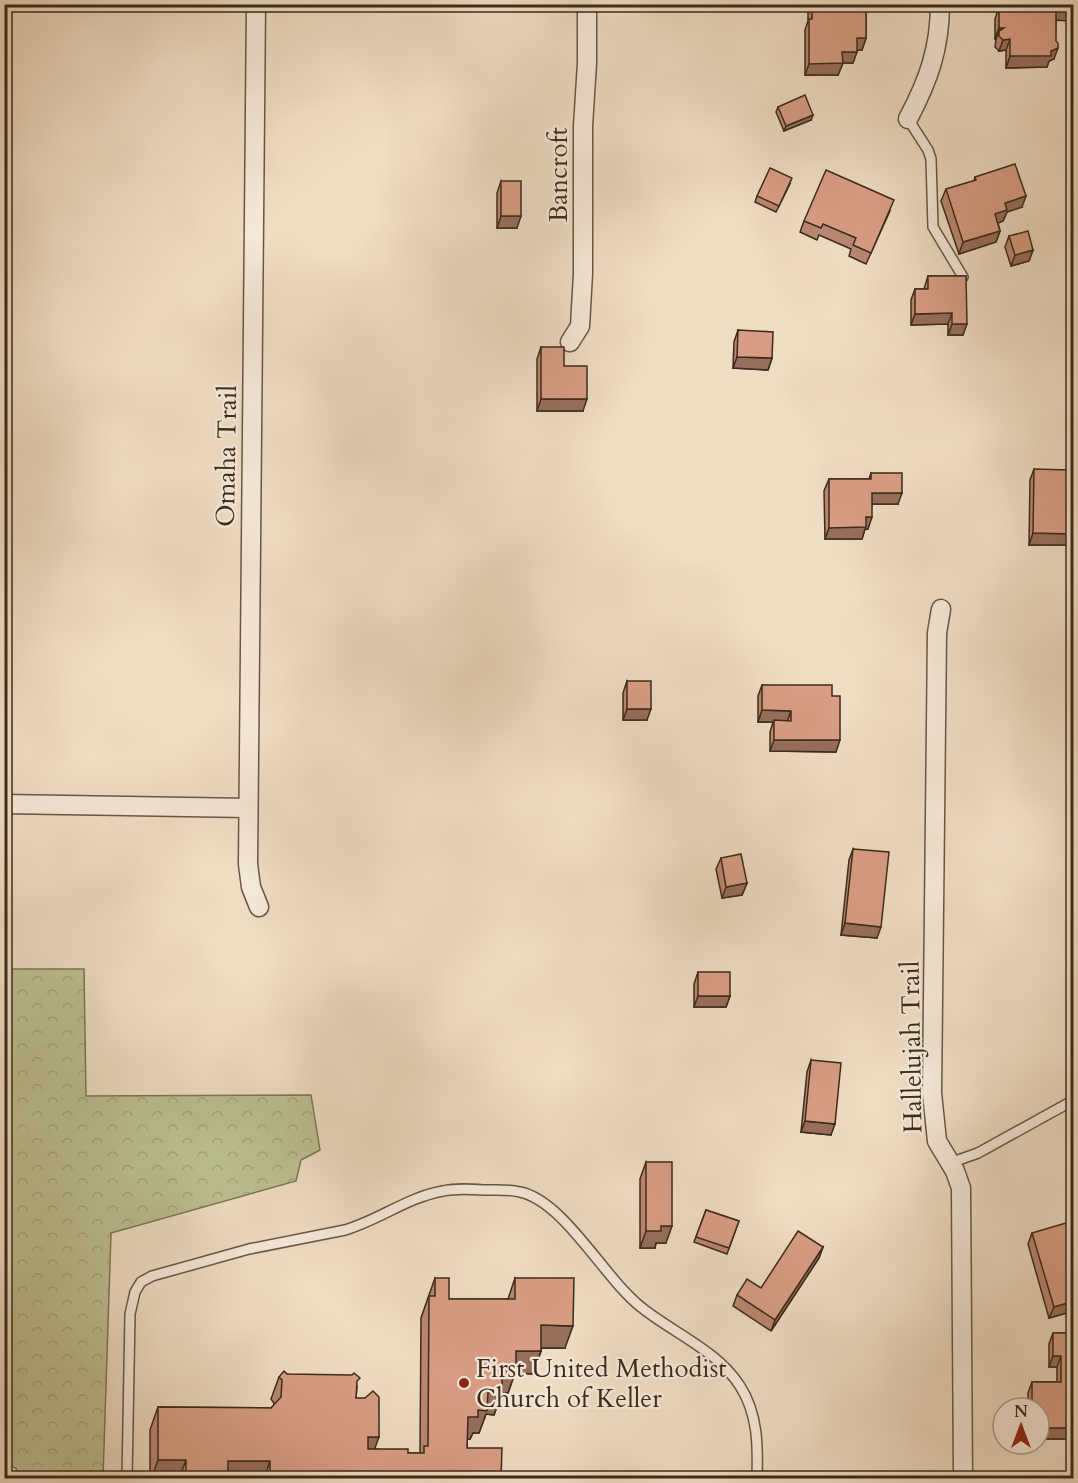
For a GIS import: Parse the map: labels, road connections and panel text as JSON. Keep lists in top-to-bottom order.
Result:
{
  "streets": {
    "street": ["Bancroft", "Omaha Trail", "Hallelujah Trail"]
  },
  "places": ["First United Methodist Church of Keller"],
  "north": "top"
}
